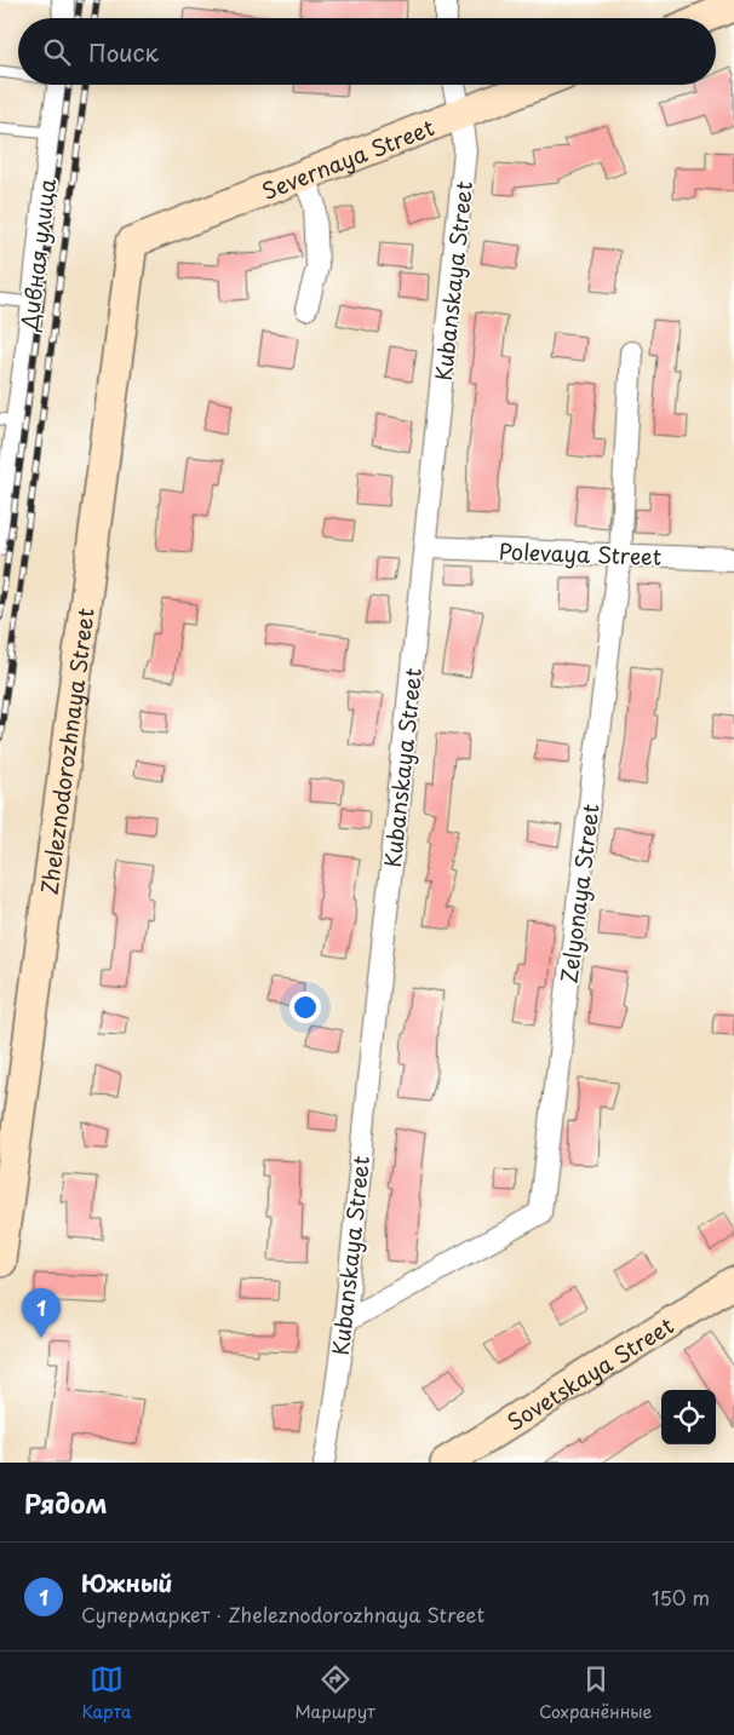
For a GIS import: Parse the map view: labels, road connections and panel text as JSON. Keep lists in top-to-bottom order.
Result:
{
  "streets": {
    "street": [
      "Severnaya Street",
      "Дивная улица",
      "Kubanskaya Street",
      "Polevaya Street",
      "Zheleznodorozhnaya Street",
      "Zelyonaya Street",
      "Sovetskaya Street"
    ]
  },
  "crossings": [
    ["Severnaya Street", "Kubanskaya Street"],
    ["Severnaya Street", "Zheleznodorozhnaya Street"],
    ["Kubanskaya Street", "Polevaya Street"],
    ["Kubanskaya Street", "Zelyonaya Street"],
    ["Polevaya Street", "Zelyonaya Street"]
  ],
  "page": {
    "search": "Поиск",
    "pins": "1",
    "heading": "Рядом",
    "list": [
      {
        "mark": "1",
        "name": "Южный",
        "note": "Супермаркет · Zheleznodorozhnaya Street",
        "value": "150 m"
      }
    ],
    "nav": ["Карта", "Маршрут", "Сохранённые"]
  }
}
